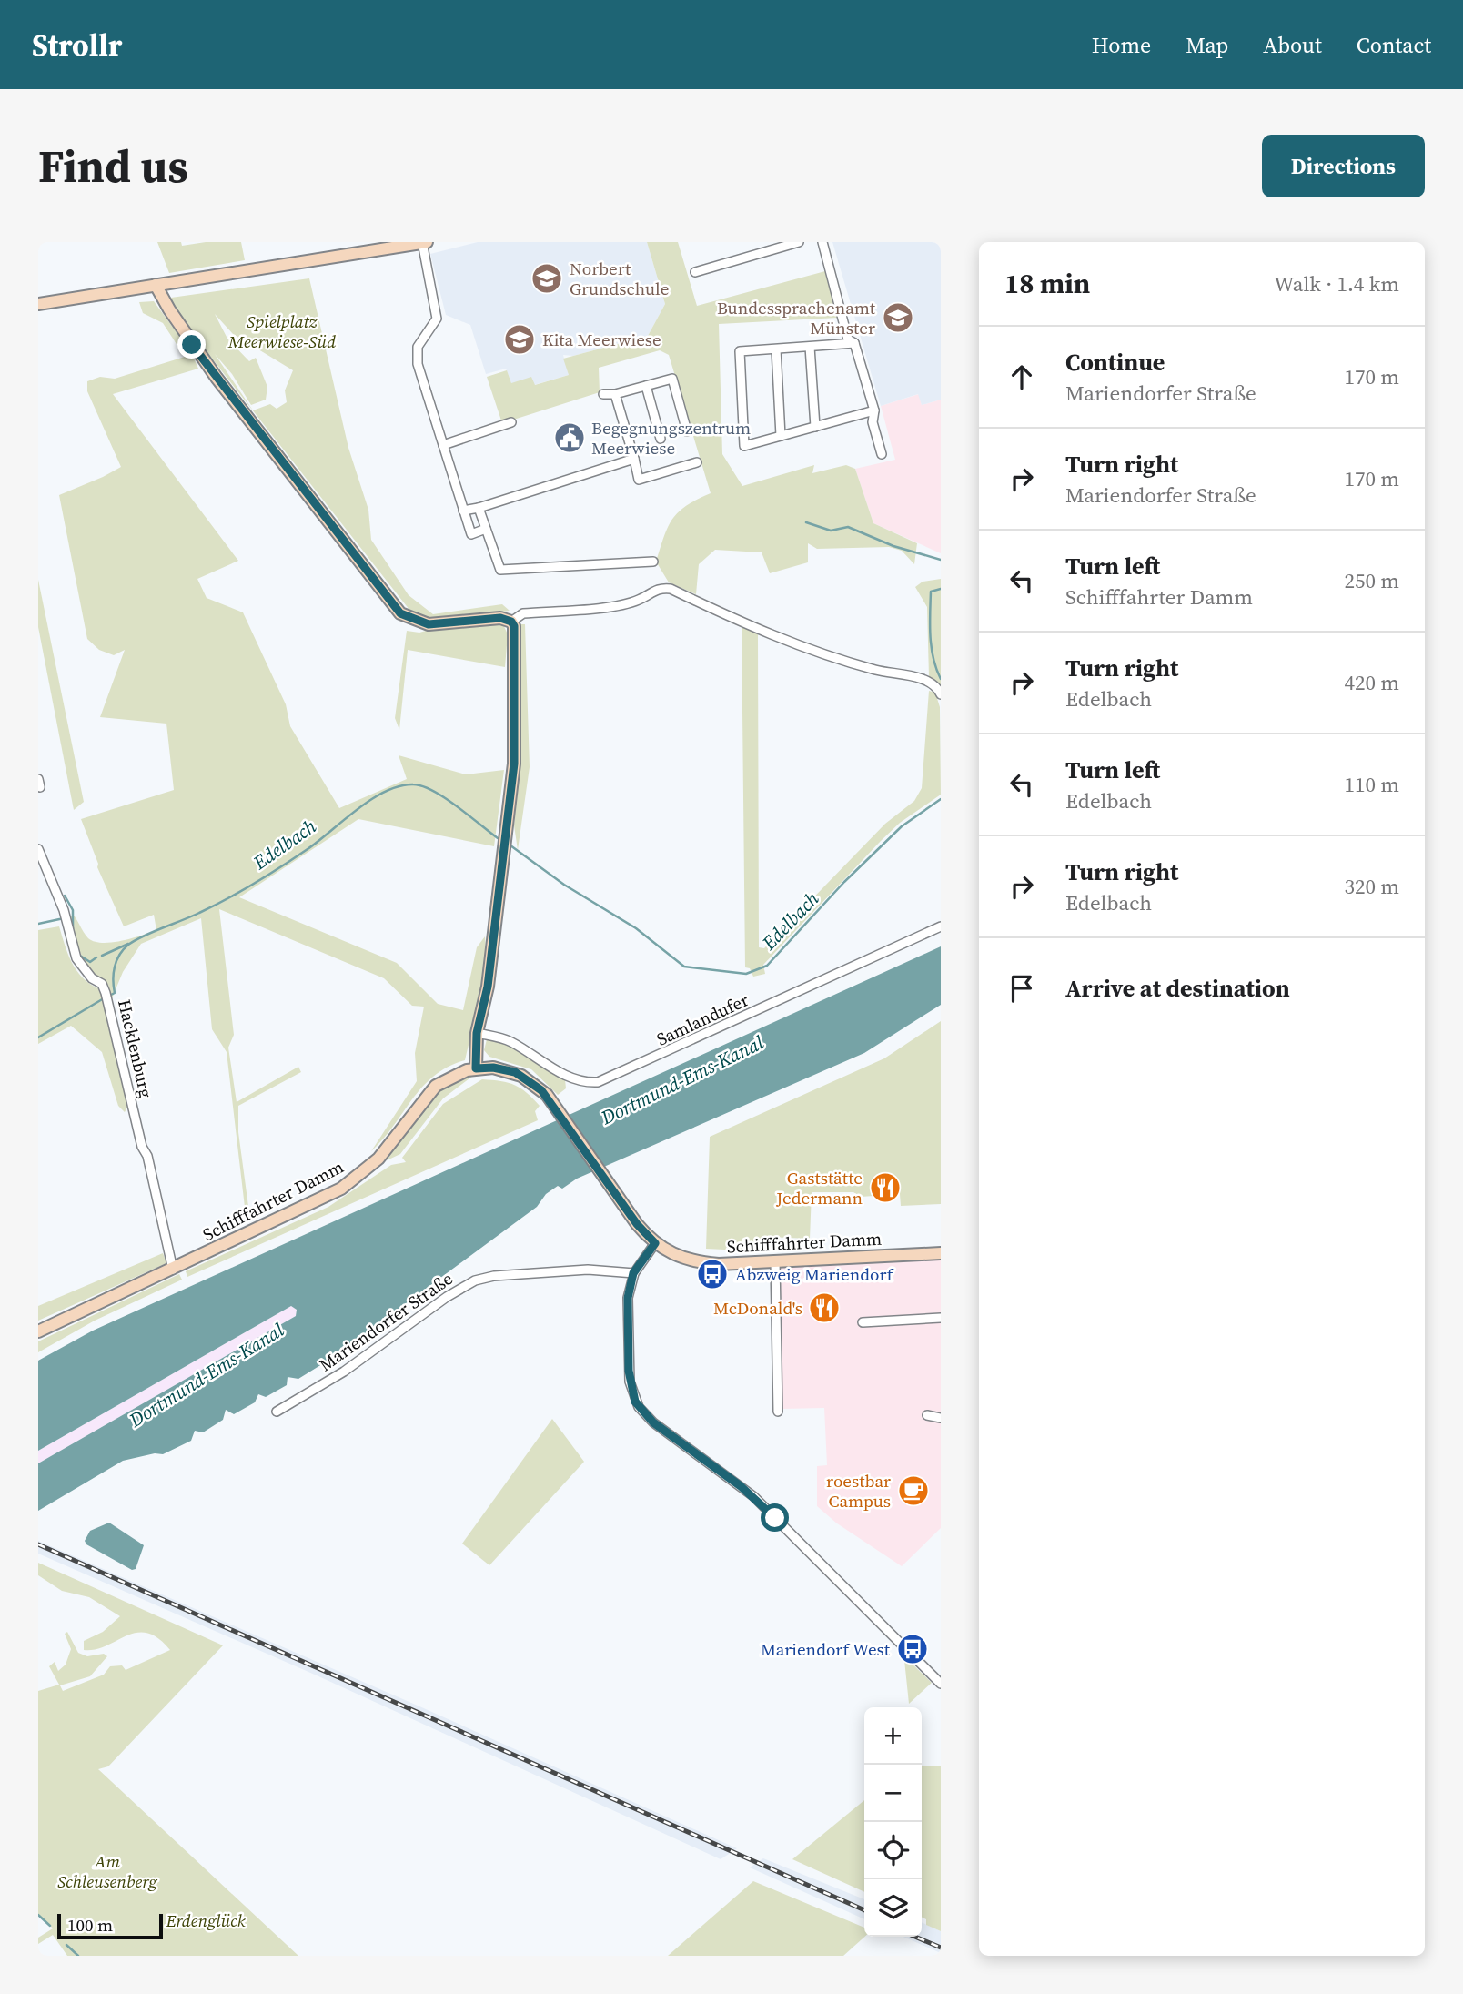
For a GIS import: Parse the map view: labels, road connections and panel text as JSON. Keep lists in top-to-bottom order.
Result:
{
  "streets": {
    "street": [
      "Samlandufer",
      "Hacklenburg",
      "Schifffahrter Damm",
      "Mariendorfer Straße"
    ]
  },
  "crossings": [
    ["Hacklenburg", "Schifffahrter Damm"]
  ],
  "water": ["Edelbach", "Dortmund-Ems-Kanal"],
  "parks": ["Spielplatz Meerwiese-Süd", "Am Schleusenberg", "Erdenglück"],
  "places": {
    "school or university": ["Norbert Grundschule", "Bundessprachenamt Münster", "Kita Meerwiese"],
    "public building": ["Begegnungszentrum Meerwiese"],
    "restaurant": ["Gaststätte Jedermann", "McDonald's"],
    "bus stop": ["Abzweig Mariendorf", "Mariendorf West"],
    "cafe": ["roestbar Campus"]
  },
  "scale_bar": "100 m",
  "page": {
    "header": "Strollr",
    "nav": [
      "Home",
      "Map",
      "About",
      "Contact"
    ],
    "buttons": "Directions",
    "title": "Find us",
    "heading": ["18 min", "Walk · 1.4 km"],
    "list": [
      ["Continue", "Mariendorfer Straße", "170 m"],
      ["Turn right", "Mariendorfer Straße", "170 m"],
      ["Turn left", "Schifffahrter Damm", "250 m"],
      ["Turn right", "Edelbach", "420 m"],
      ["Turn left", "Edelbach", "110 m"],
      ["Turn right", "Edelbach", "320 m"],
      "Arrive at destination"
    ],
    "map_buttons": ["+", "−"],
    "scale": "100 m"
  }
}
